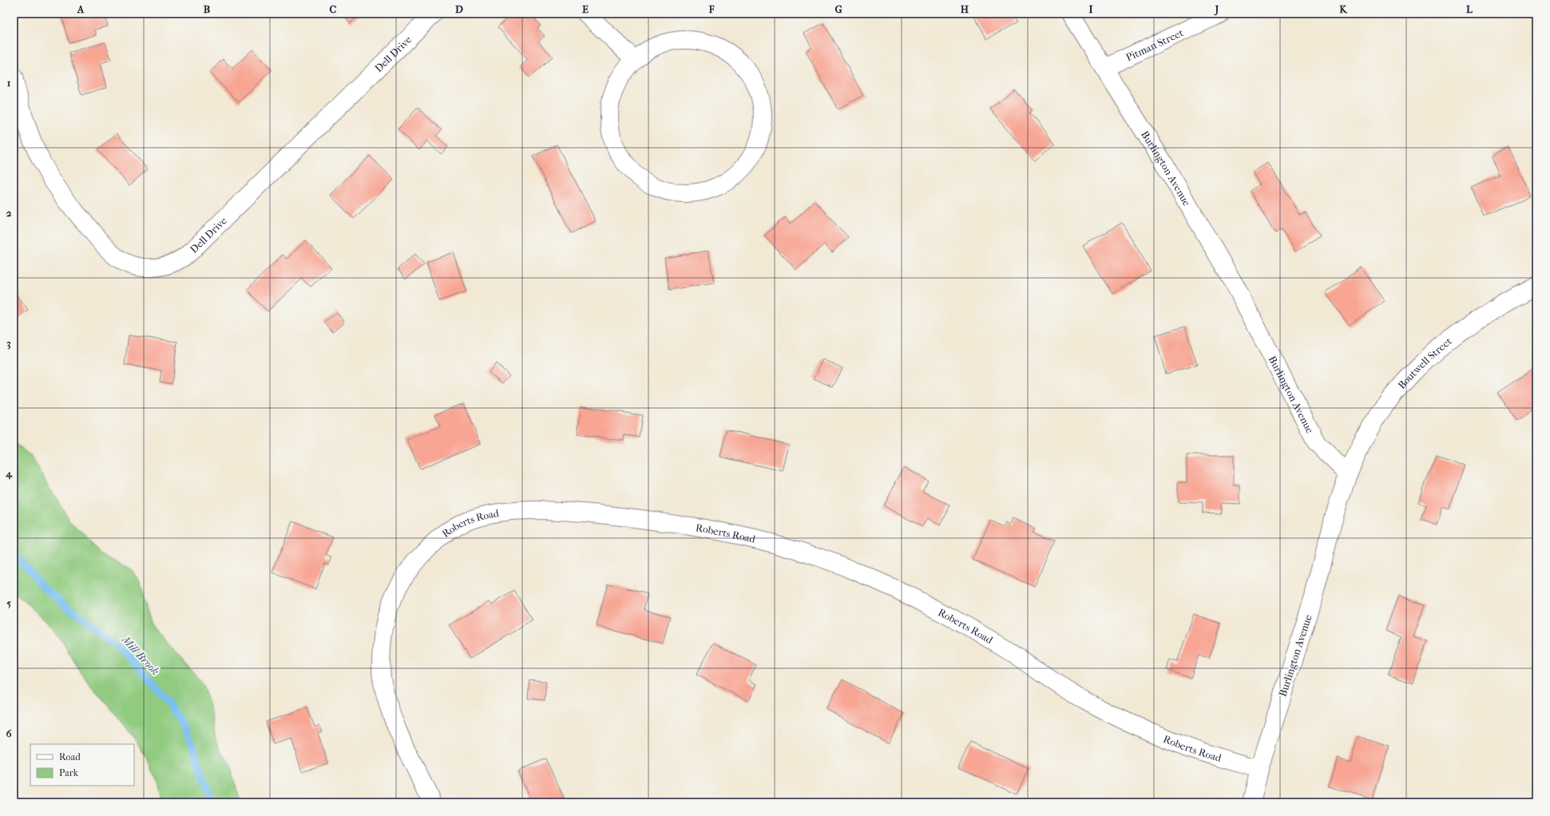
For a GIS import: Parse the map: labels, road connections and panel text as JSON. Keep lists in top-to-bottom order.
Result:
{
  "streets": {
    "street": [
      "Pitman Street",
      "Dell Drive",
      "Burlington Avenue",
      "Boutwell Street",
      "Roberts Road"
    ]
  },
  "crossings": [
    ["Pitman Street", "Burlington Avenue"],
    ["Burlington Avenue", "Boutwell Street"],
    ["Burlington Avenue", "Roberts Road"]
  ],
  "water": ["Mill Brook"],
  "legend": ["Road", "Park"],
  "grid": {
    "columns": [
      "A",
      "B",
      "C",
      "D",
      "E",
      "F",
      "G",
      "H",
      "I",
      "J",
      "K",
      "L"
    ],
    "rows": [
      "1",
      "2",
      "3",
      "4",
      "5",
      "6"
    ]
  }
}
